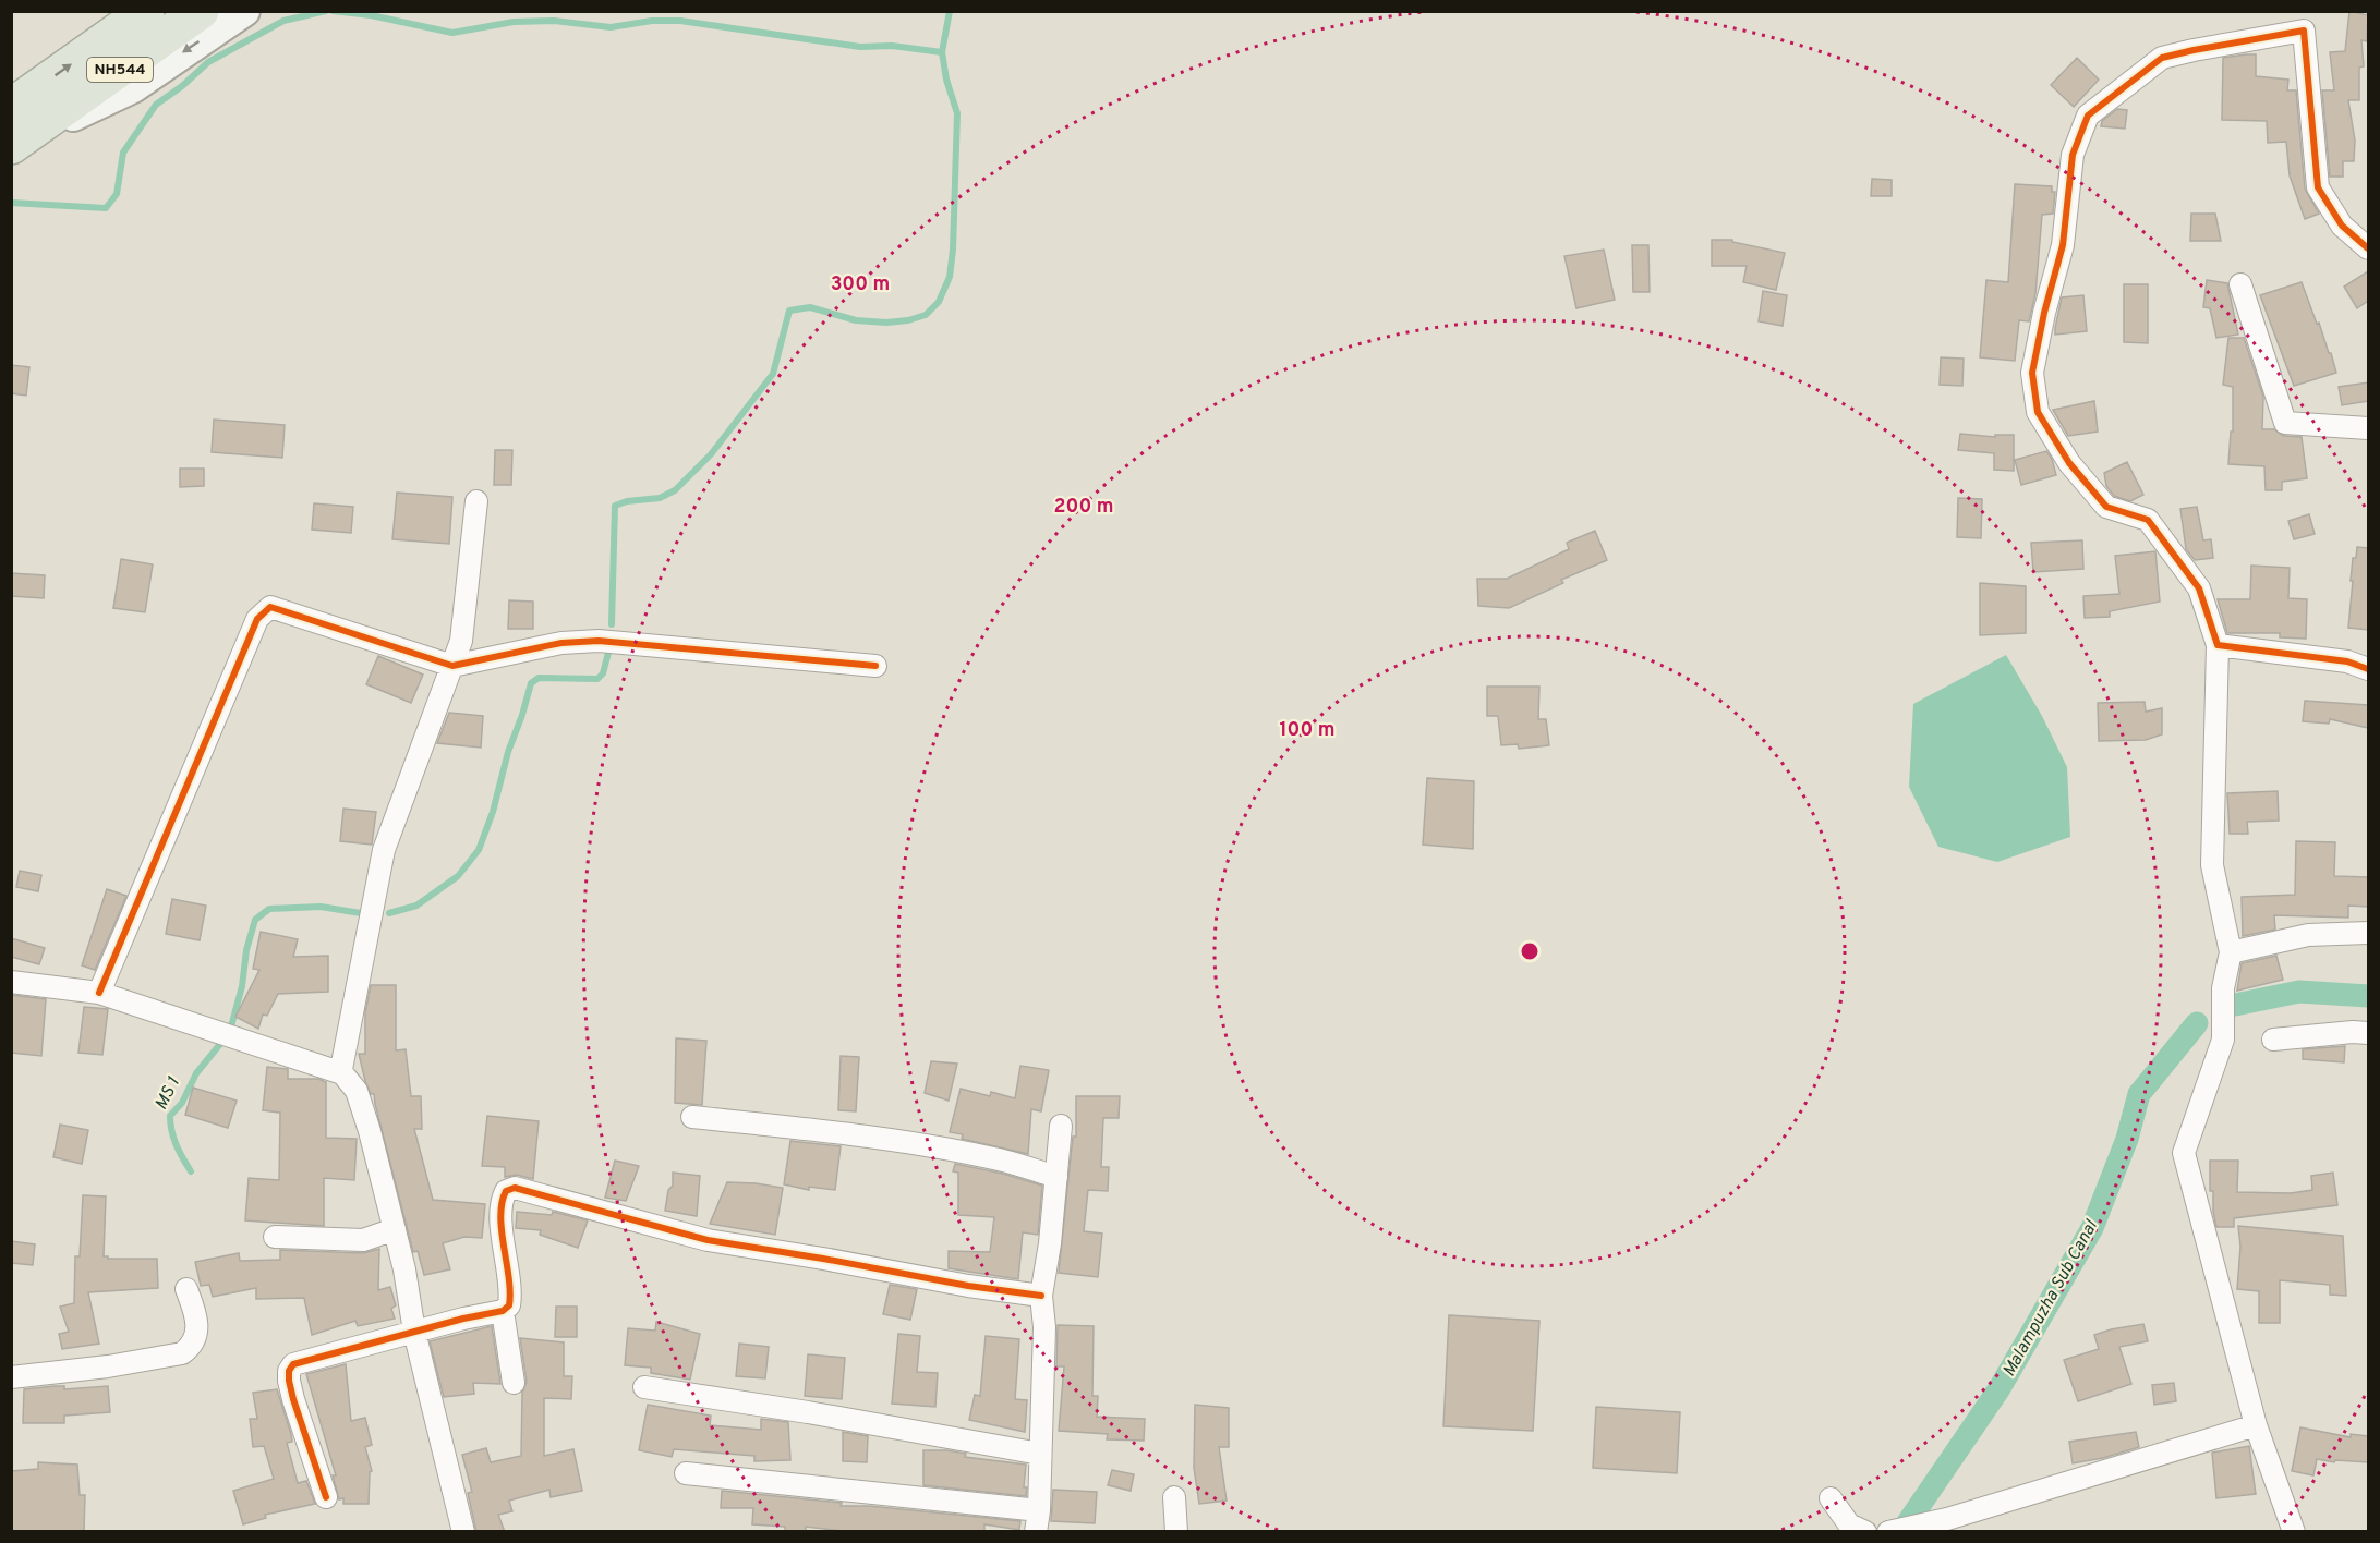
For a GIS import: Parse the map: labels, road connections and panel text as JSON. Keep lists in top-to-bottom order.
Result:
{
  "streets": {
    "highway": ["NH544"]
  },
  "water": ["MS 1", "Malampuzha Sub Canal"],
  "rings": ["300 m", "200 m", "100 m"]
}
